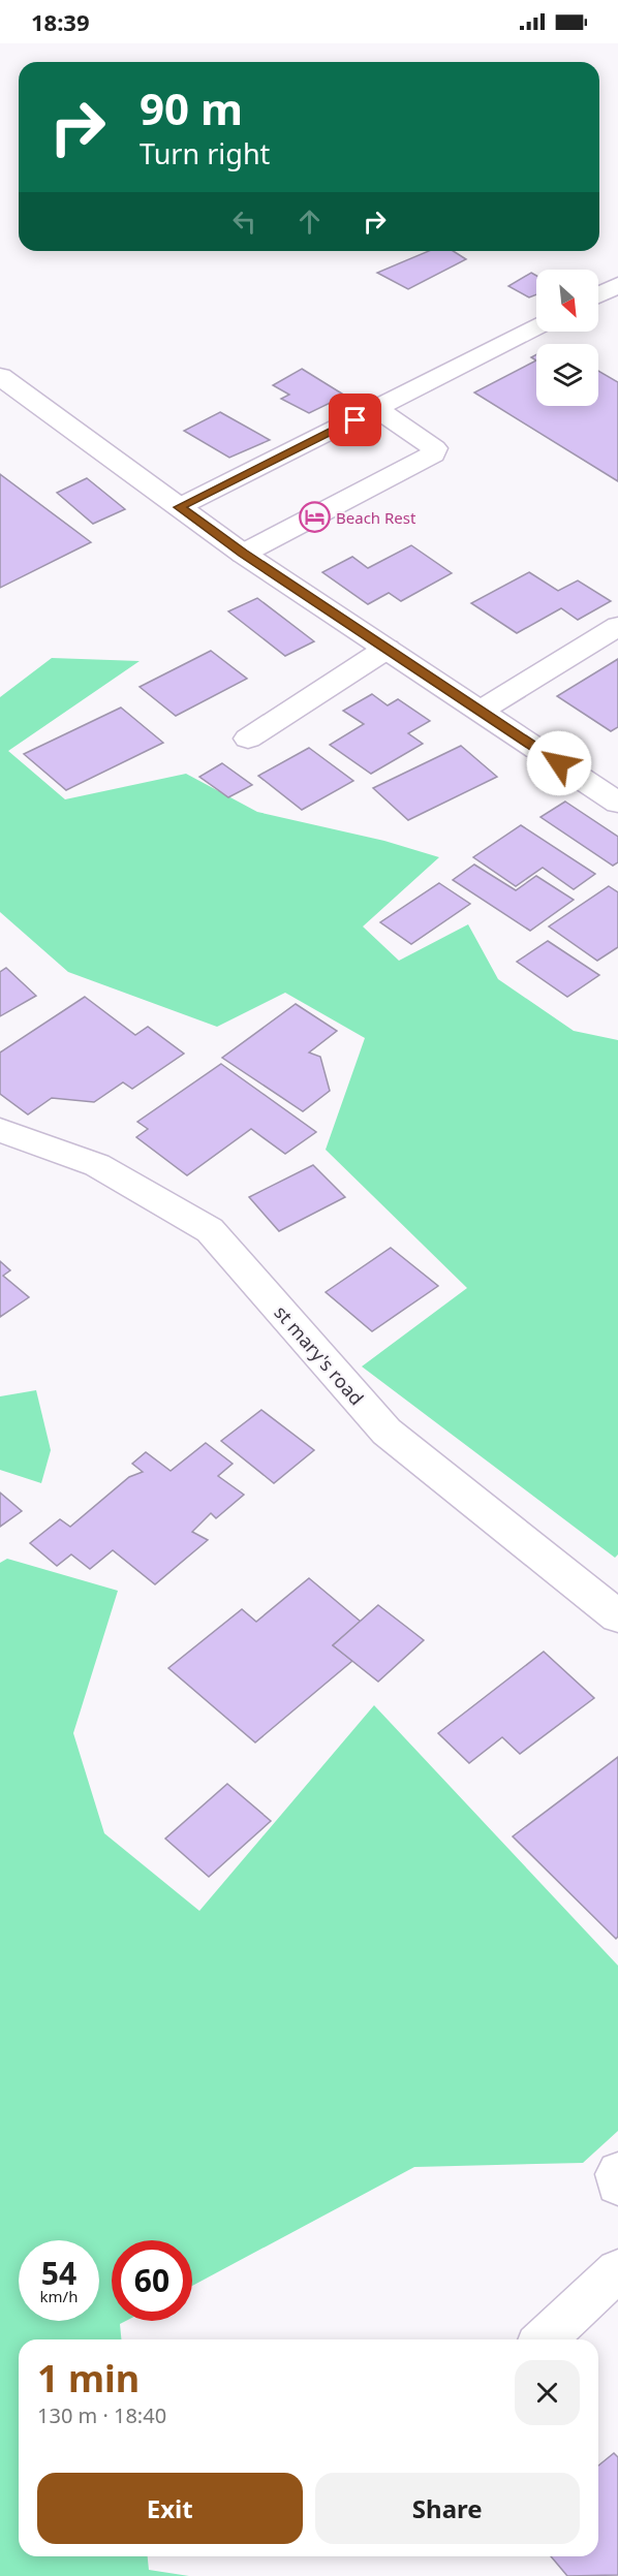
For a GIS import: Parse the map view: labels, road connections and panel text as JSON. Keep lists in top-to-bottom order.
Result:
{
  "streets": {
    "main road": ["st mary's road"]
  },
  "places": {
    "hotel": ["Beach Rest"]
  },
  "north": "bottom right",
  "page": {
    "status": "18:39",
    "turn": ["90 m", "Turn right"],
    "speed": "54 km/h",
    "limit": "60",
    "heading": ["1 min", "130 m · 18:40"],
    "buttons": ["Exit", "Share"]
  }
}
